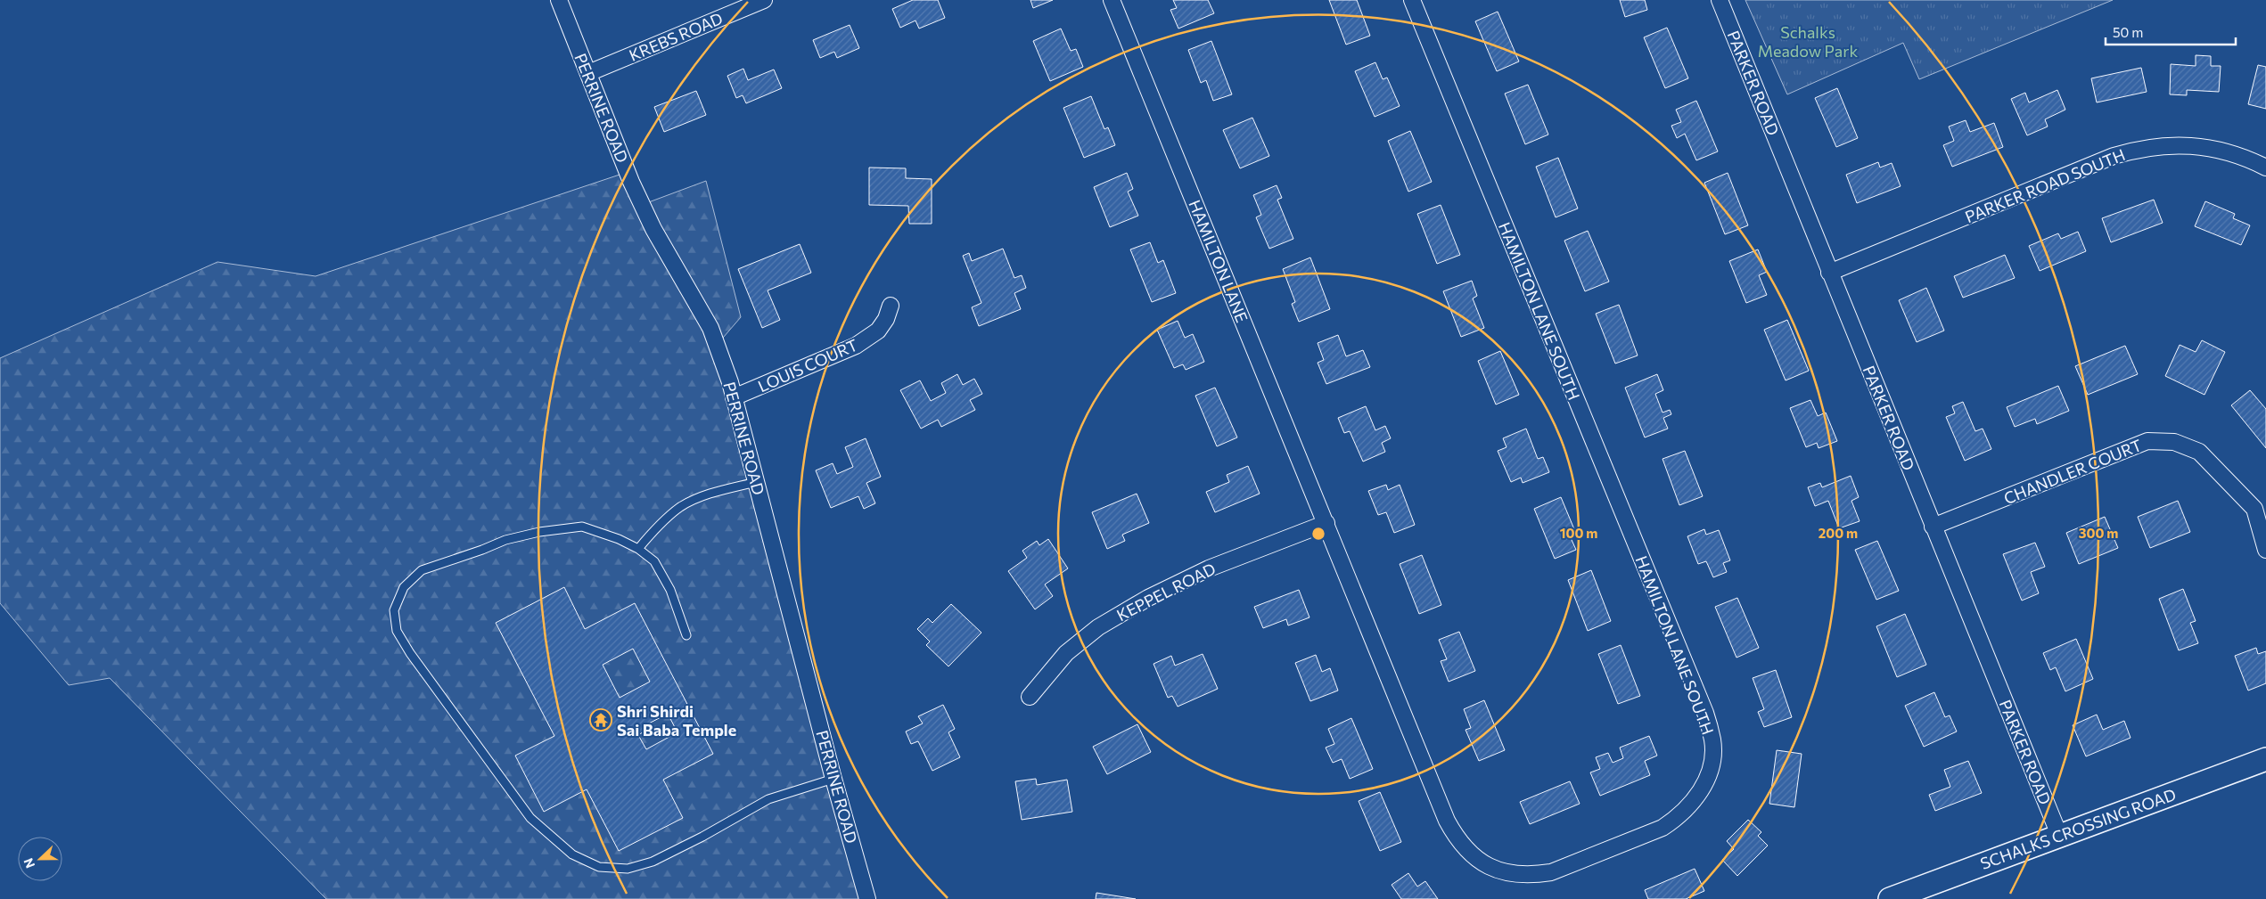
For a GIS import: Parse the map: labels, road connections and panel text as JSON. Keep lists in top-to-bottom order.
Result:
{
  "streets": {
    "street": [
      "KREBS ROAD",
      "PARKER ROAD",
      "PERRINE ROAD",
      "PARKER ROAD SOUTH",
      "HAMILTON LANE",
      "HAMILTON LANE SOUTH",
      "LOUIS COURT",
      "CHANDLER COURT",
      "KEPPEL ROAD",
      "SCHALKS CROSSING ROAD"
    ]
  },
  "crossings": [
    ["KREBS ROAD", "PERRINE ROAD"],
    ["PARKER ROAD", "PARKER ROAD SOUTH"],
    ["PARKER ROAD", "CHANDLER COURT"],
    ["PARKER ROAD", "SCHALKS CROSSING ROAD"],
    ["PERRINE ROAD", "LOUIS COURT"],
    ["HAMILTON LANE", "HAMILTON LANE SOUTH"],
    ["HAMILTON LANE", "KEPPEL ROAD"],
    ["HAMILTON LANE SOUTH", "KEPPEL ROAD"]
  ],
  "parks": ["Schalks Meadow Park"],
  "places": {
    "temple": ["Shri Shirdi Sai Baba Temple"]
  },
  "scale_bar": "50 m",
  "north": "left",
  "rings": ["100 m", "200 m", "300 m"]
}
